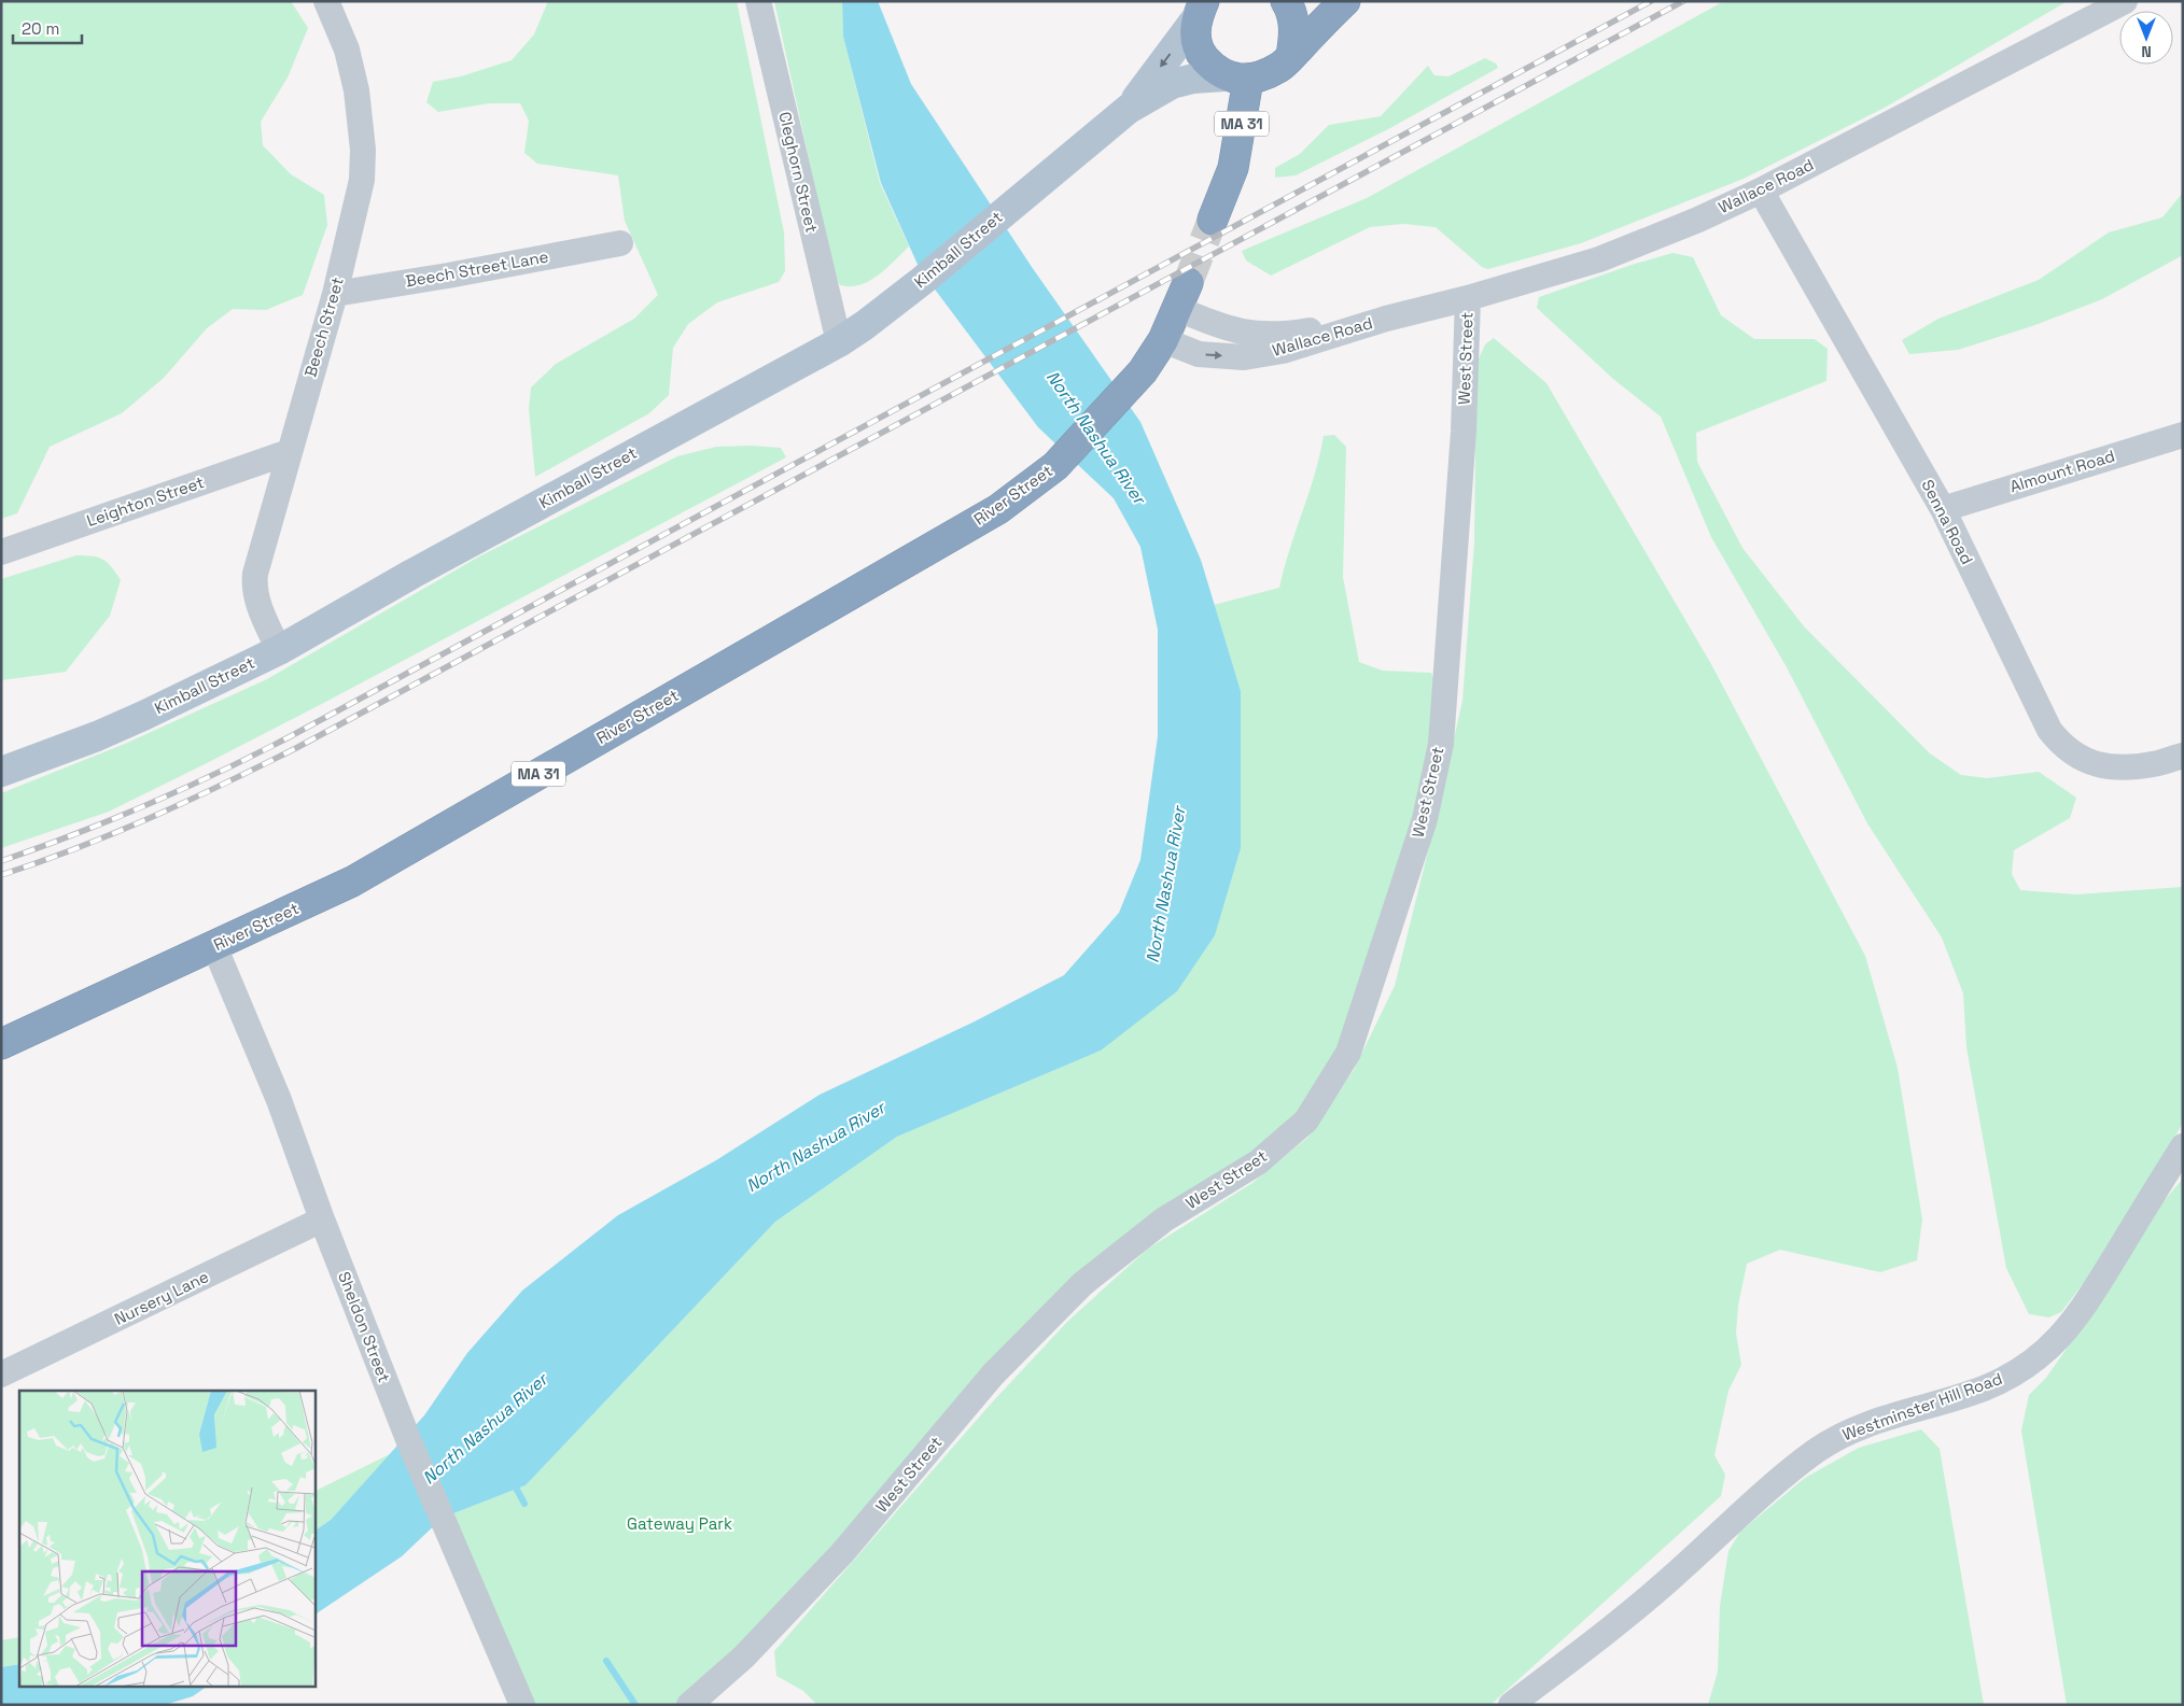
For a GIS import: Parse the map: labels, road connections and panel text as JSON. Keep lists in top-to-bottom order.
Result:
{
  "streets": {
    "highway": ["MA 31", "River Street"],
    "main road": ["Kimball Street"],
    "street": [
      "Cleghorn Street",
      "Wallace Road",
      "Beech Street Lane",
      "Beech Street",
      "West Street",
      "Almount Road",
      "Leighton Street",
      "Senna Road",
      "Nursery Lane",
      "Sheldon Street",
      "Westminster Hill Road"
    ]
  },
  "crossings": [
    ["MA 31", "Kimball Street"],
    ["Cleghorn Street", "Kimball Street"],
    ["Wallace Road", "West Street"],
    ["Wallace Road", "River Street"],
    ["Wallace Road", "Senna Road"],
    ["Kimball Street", "Beech Street"],
    ["Beech Street Lane", "Beech Street"],
    ["Beech Street", "Leighton Street"],
    ["Almount Road", "Senna Road"],
    ["River Street", "Sheldon Street"],
    ["Nursery Lane", "Sheldon Street"]
  ],
  "water": ["North Nashua River"],
  "parks": ["Gateway Park"],
  "scale_bar": "20 m",
  "north": "bottom"
}
